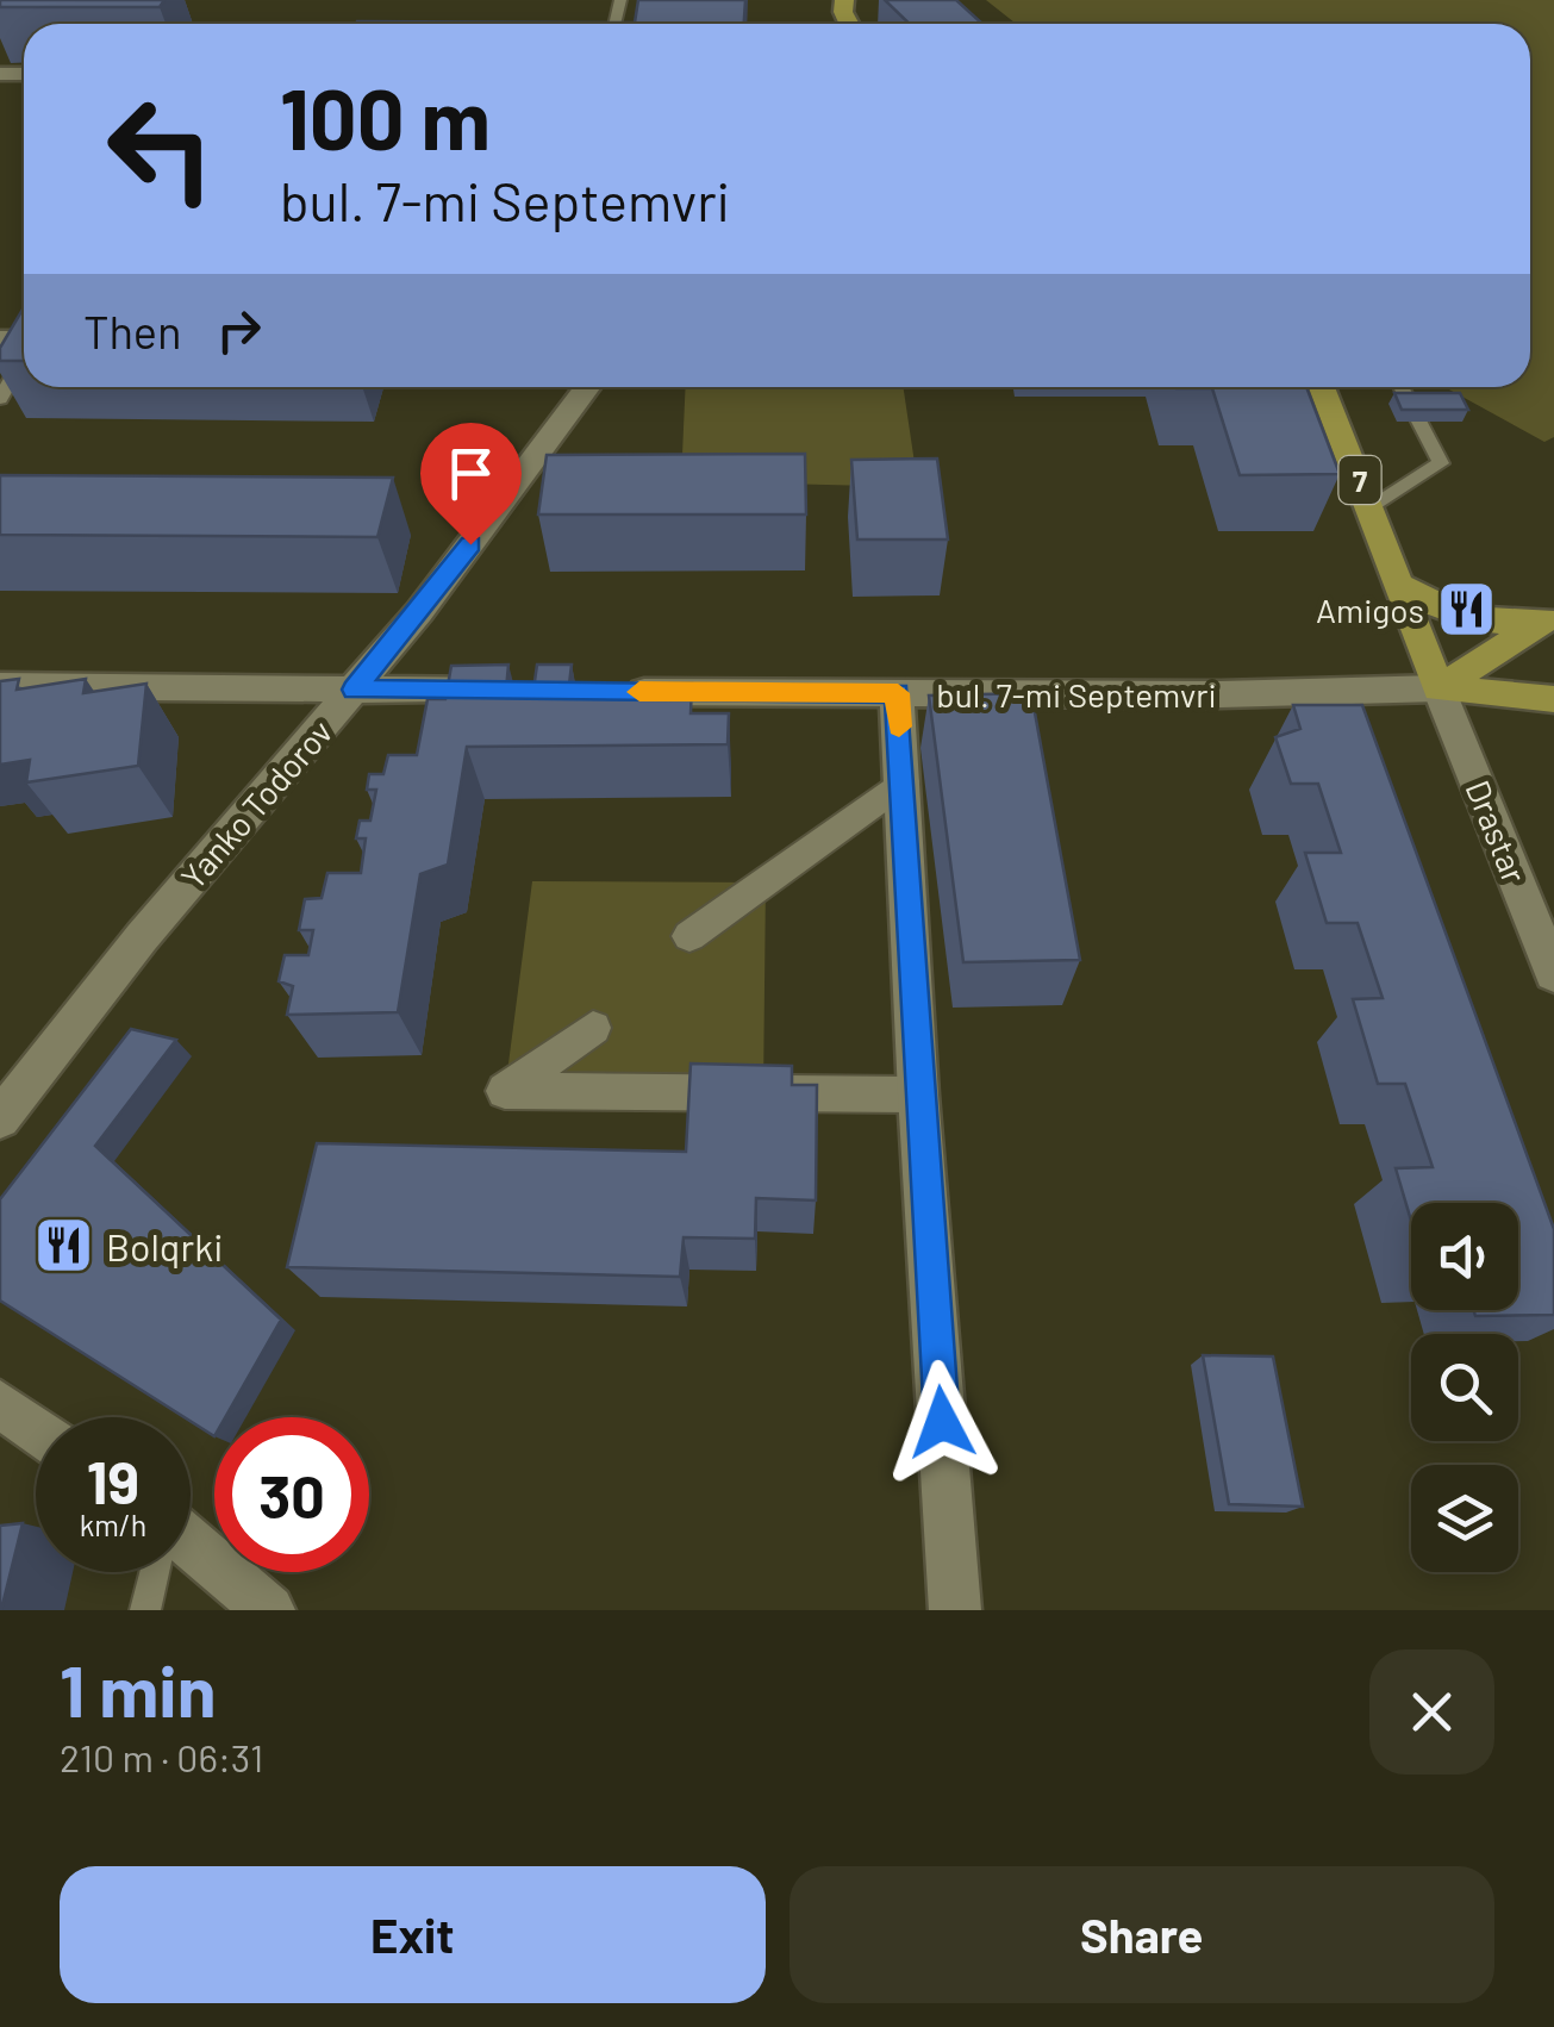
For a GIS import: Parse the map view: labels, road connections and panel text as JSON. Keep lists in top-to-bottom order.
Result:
{
  "streets": {
    "main road": ["7"],
    "street": ["bul. 7-mi Septemvri", "Yanko Todorov", "Drastar"]
  },
  "crossings": [
    ["7", "bul. 7-mi Septemvri"],
    ["7", "Drastar"],
    ["bul. 7-mi Septemvri", "Drastar"]
  ],
  "places": {
    "restaurant": ["Amigos", "Bolqrki"]
  },
  "page": {
    "turn": ["100 m", "bul. 7-mi Septemvri"],
    "then": "Then",
    "speed": "19 km/h",
    "limit": "30",
    "heading": ["1 min", "210 m · 06:31"],
    "buttons": ["Exit", "Share"]
  }
}
